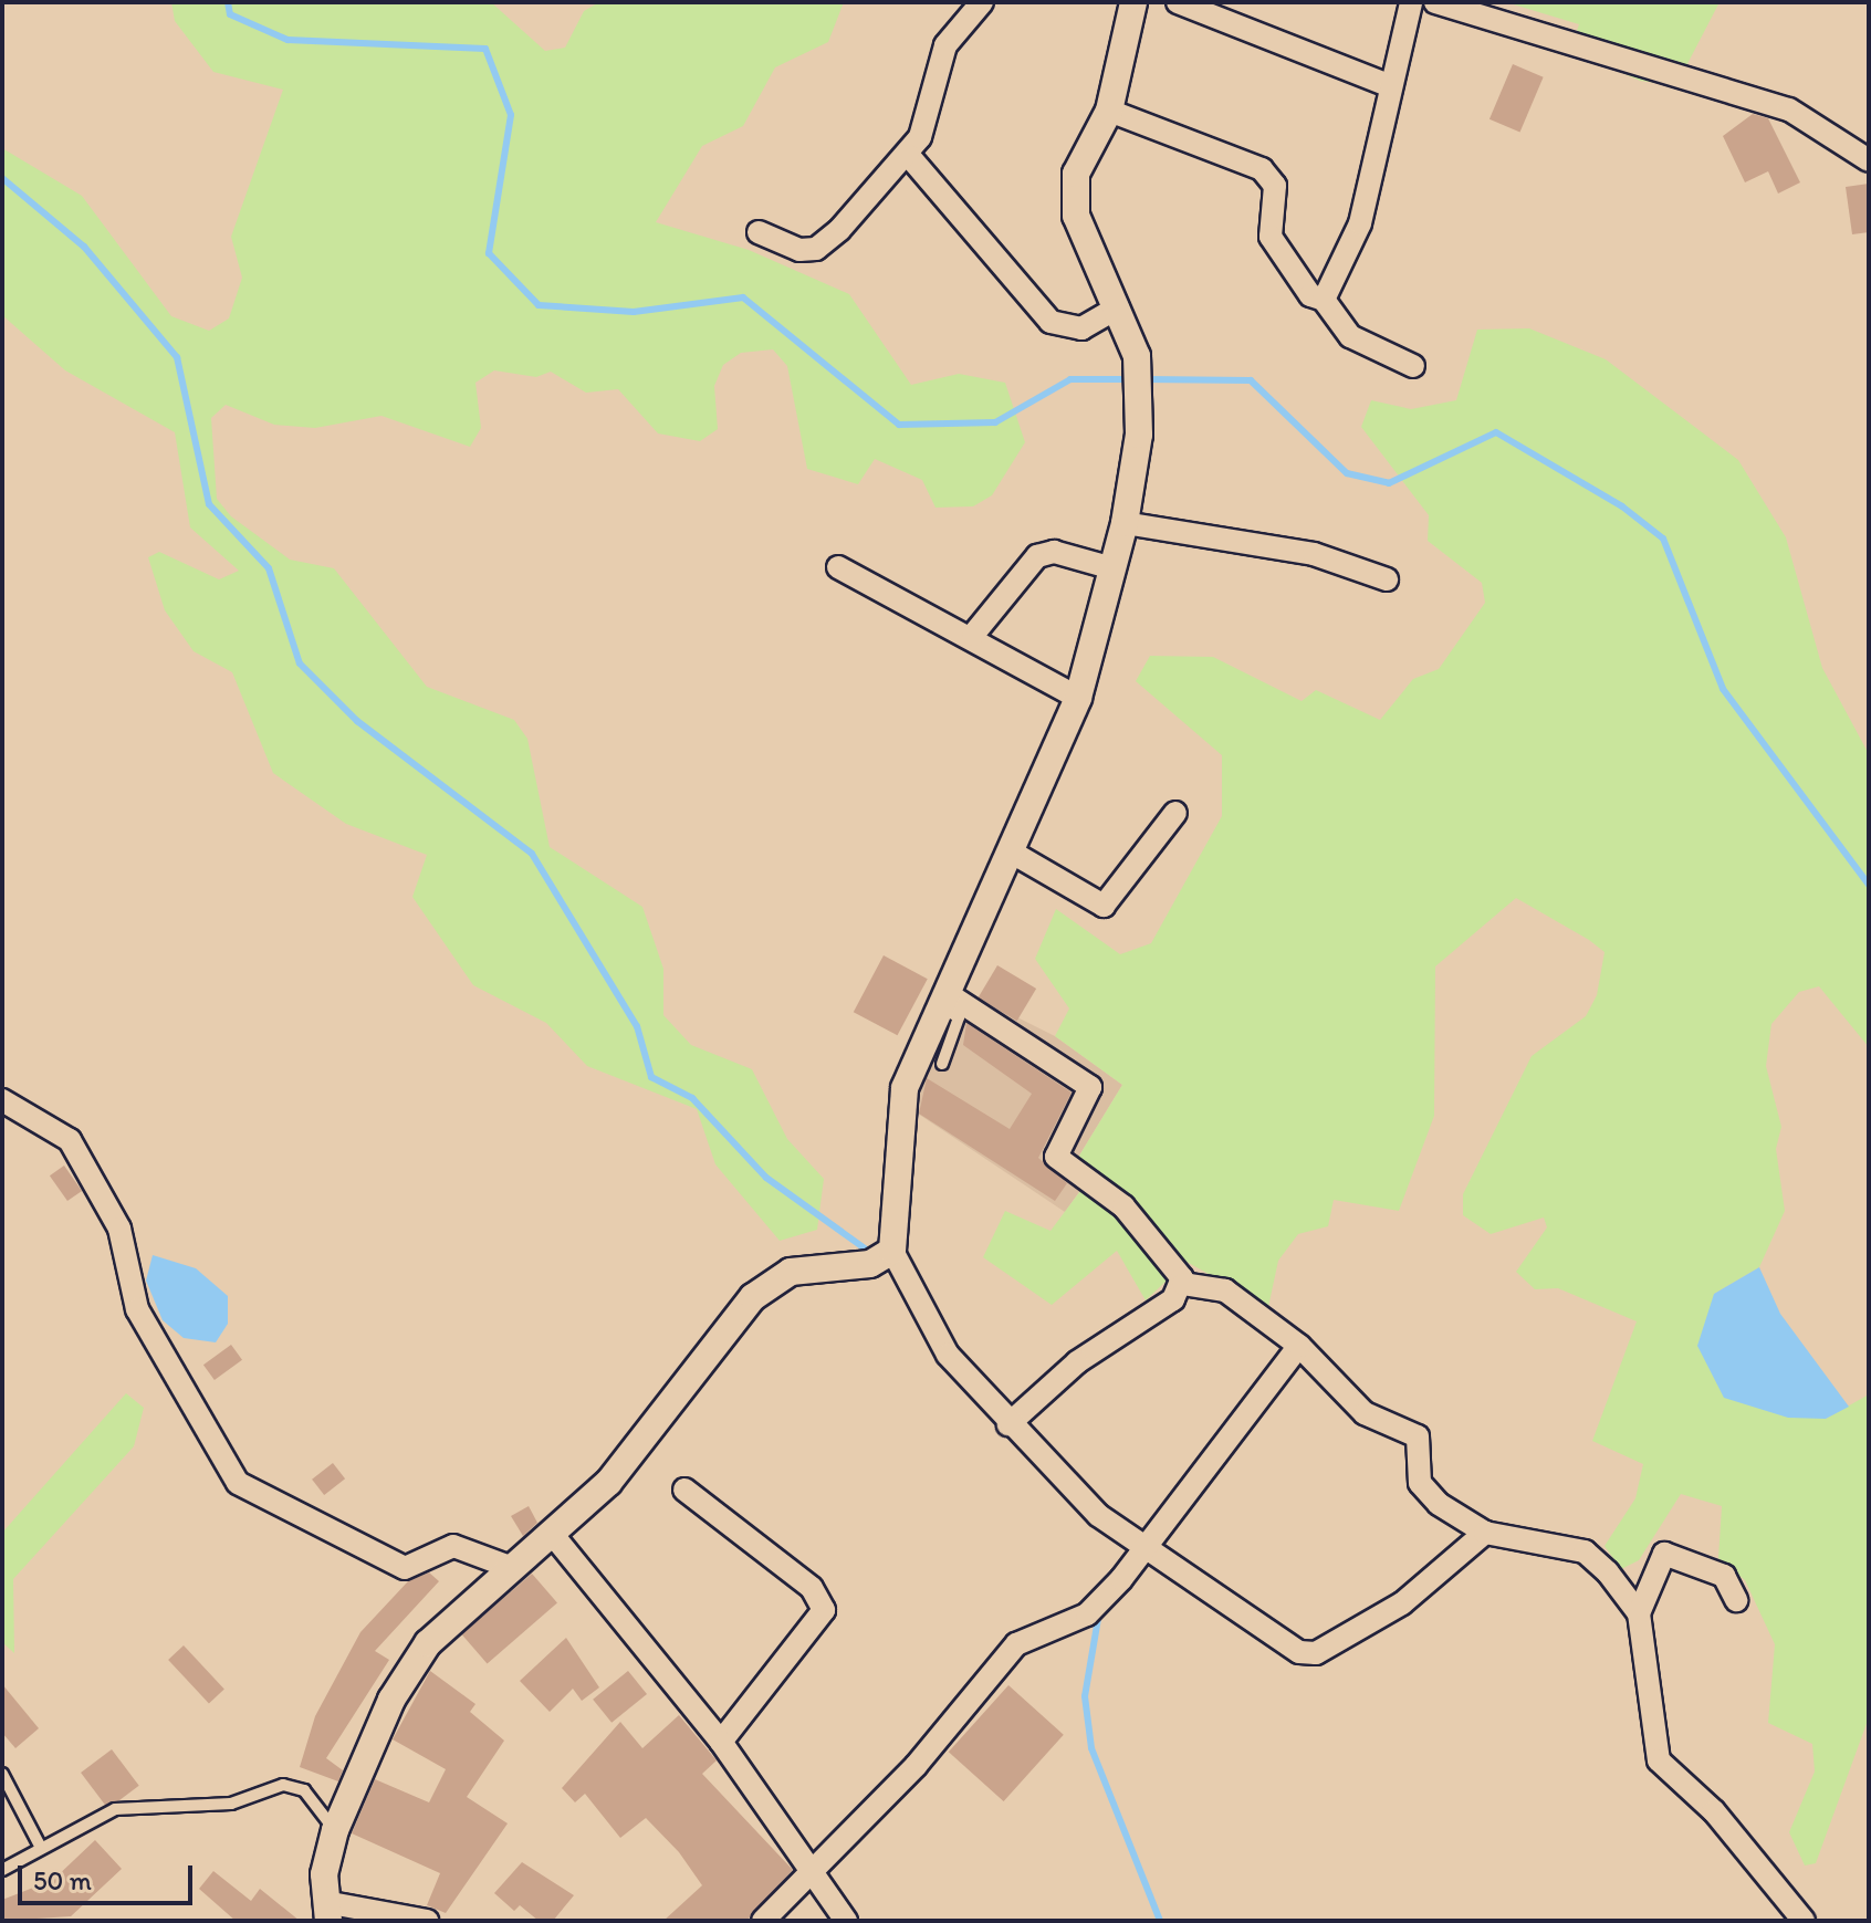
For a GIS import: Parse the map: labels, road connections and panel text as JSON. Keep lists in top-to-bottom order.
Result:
{
  "scale_bar": "50 m"
}
